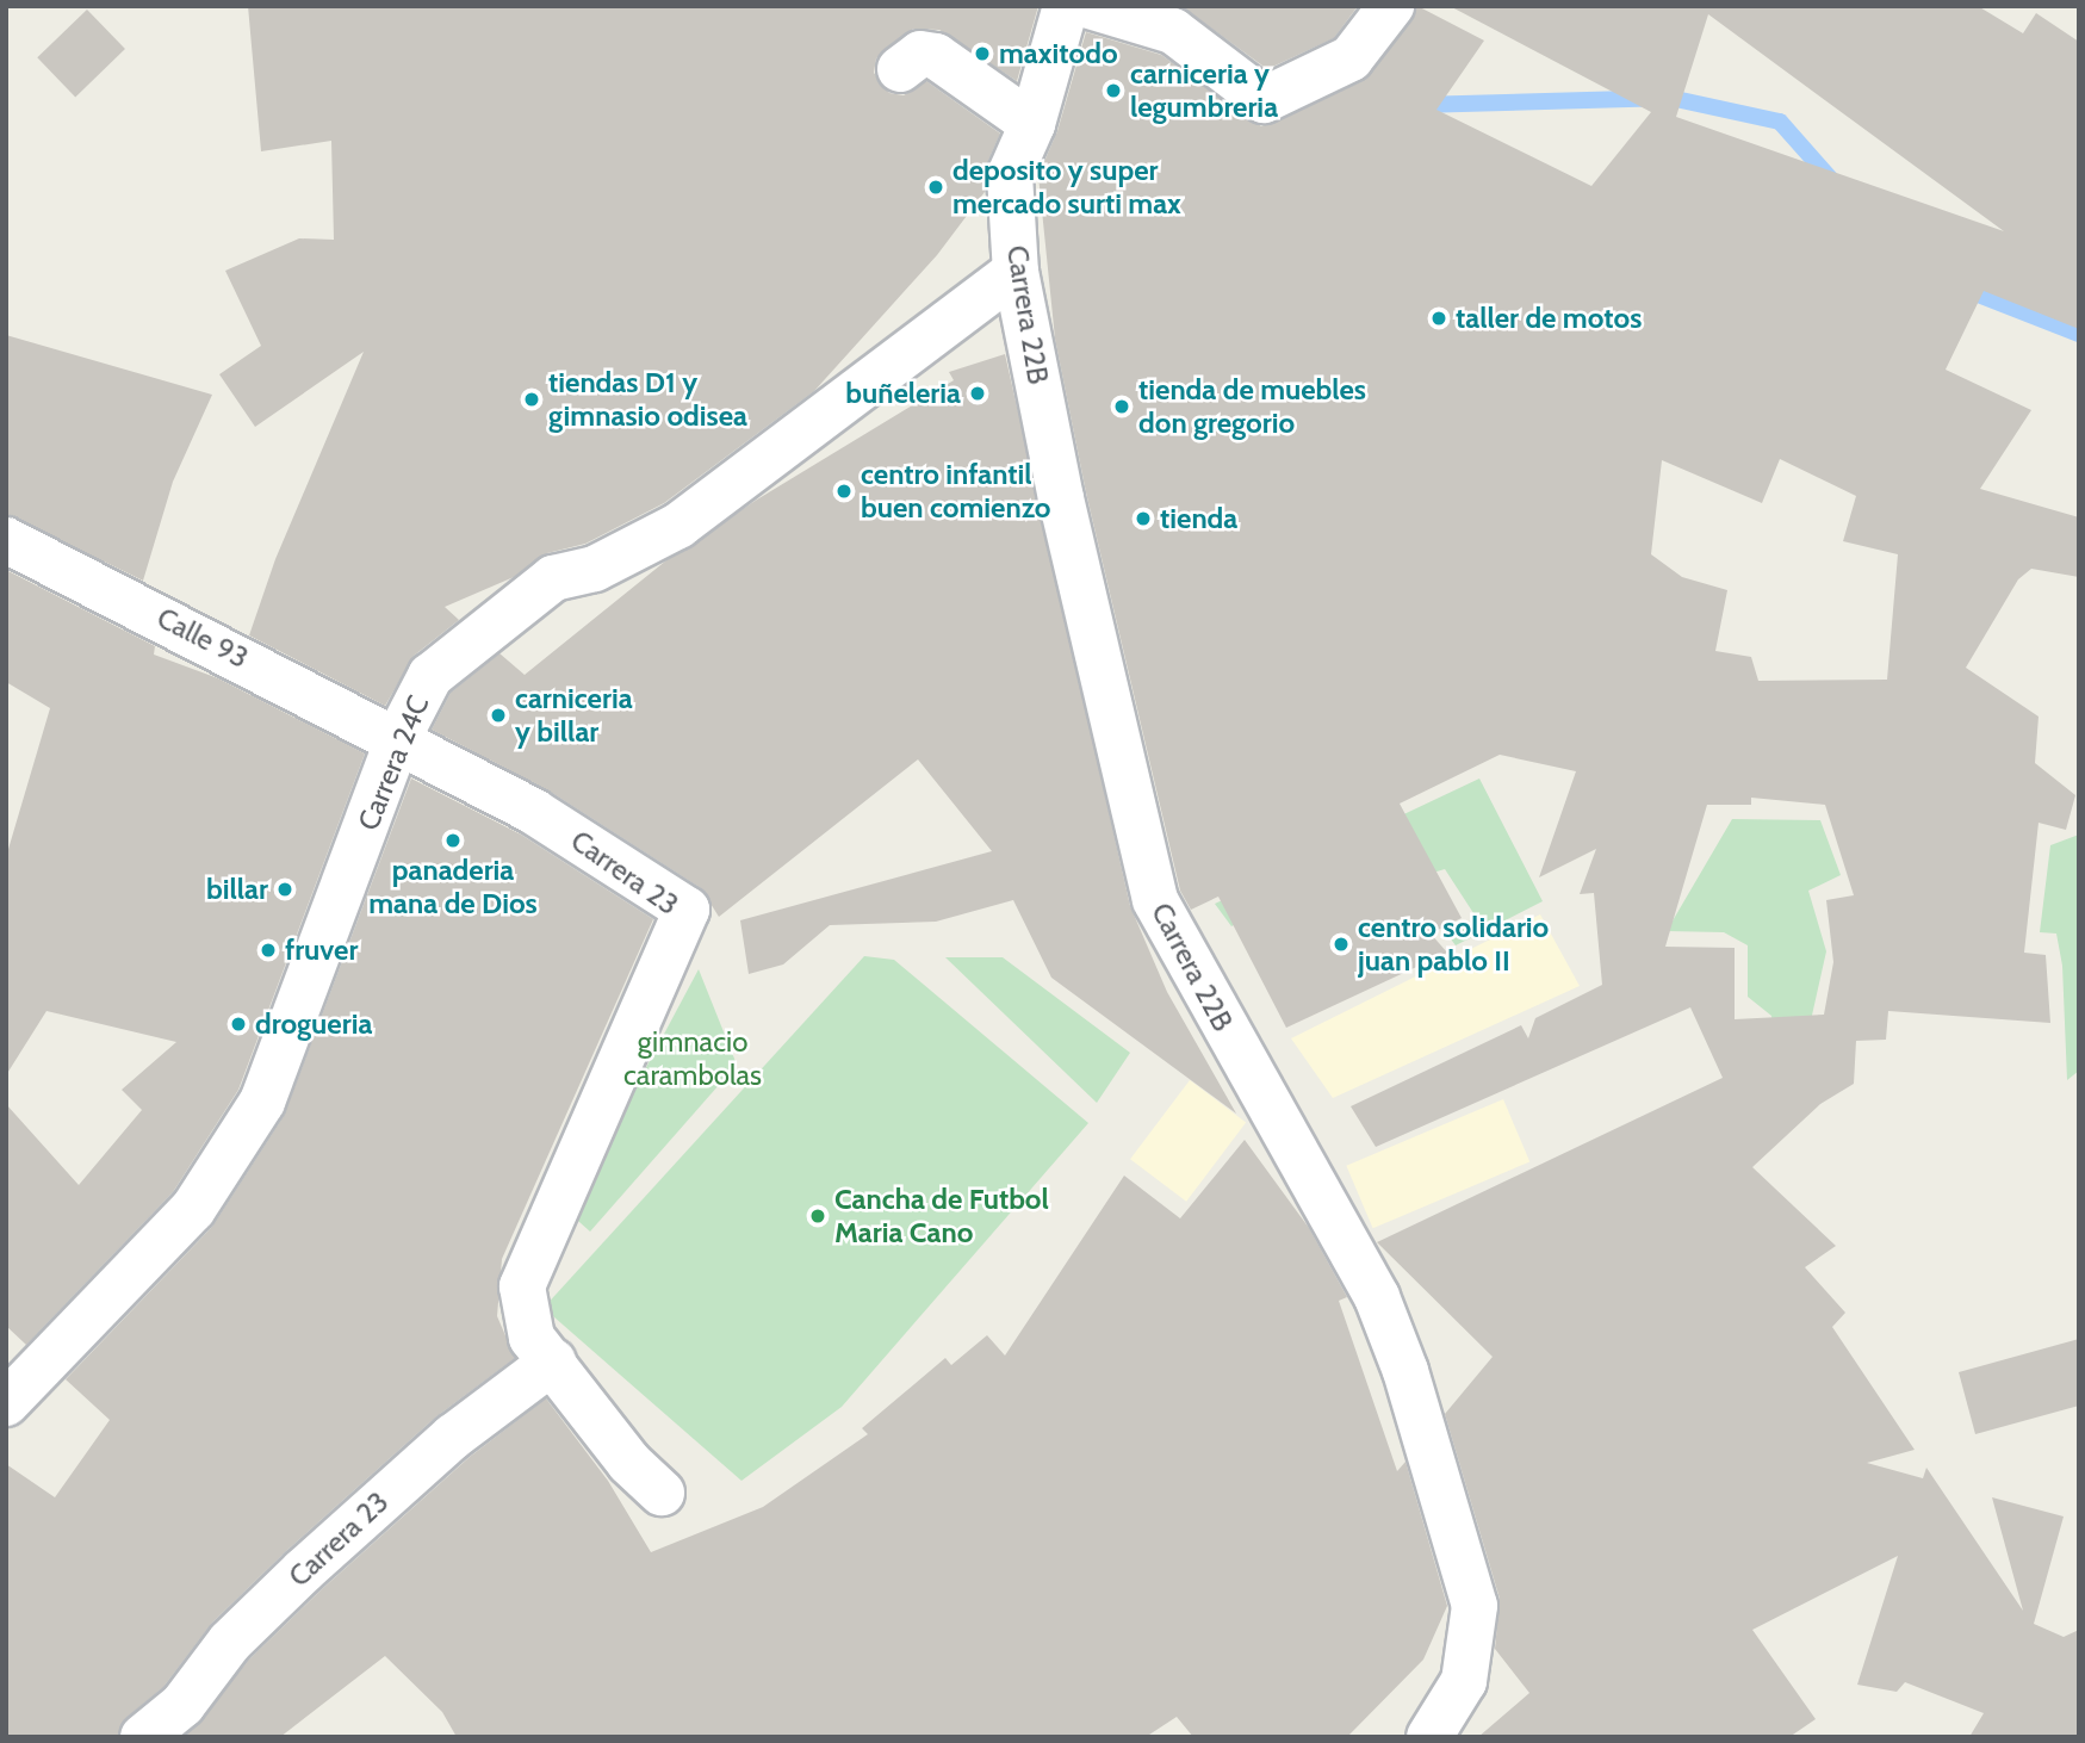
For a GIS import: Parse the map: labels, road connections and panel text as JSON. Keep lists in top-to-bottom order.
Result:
{
  "streets": {
    "street": [
      "Carrera 22B",
      "Calle 93",
      "Carrera 24C",
      "Carrera 23"
    ]
  },
  "crossings": [
    ["Carrera 22B", "Carrera 24C"],
    ["Calle 93", "Carrera 24C"],
    ["Calle 93", "Carrera 23"],
    ["Carrera 24C", "Carrera 23"]
  ],
  "parks": ["gimnacio carambolas"],
  "places": [
    "maxitodo",
    "carniceria y legumbreria",
    "deposito y super mercado surti max",
    "taller de motos",
    "buñeleria",
    "tiendas D1 y gimnasio odisea",
    "tienda de muebles don gregorio",
    "centro infantil buen comienzo",
    "tienda",
    "carniceria y billar",
    "panaderia mana de Dios",
    "billar",
    "centro solidario juan pablo II",
    "fruver",
    "drogueria",
    "Cancha de Futbol Maria Cano"
  ]
}
